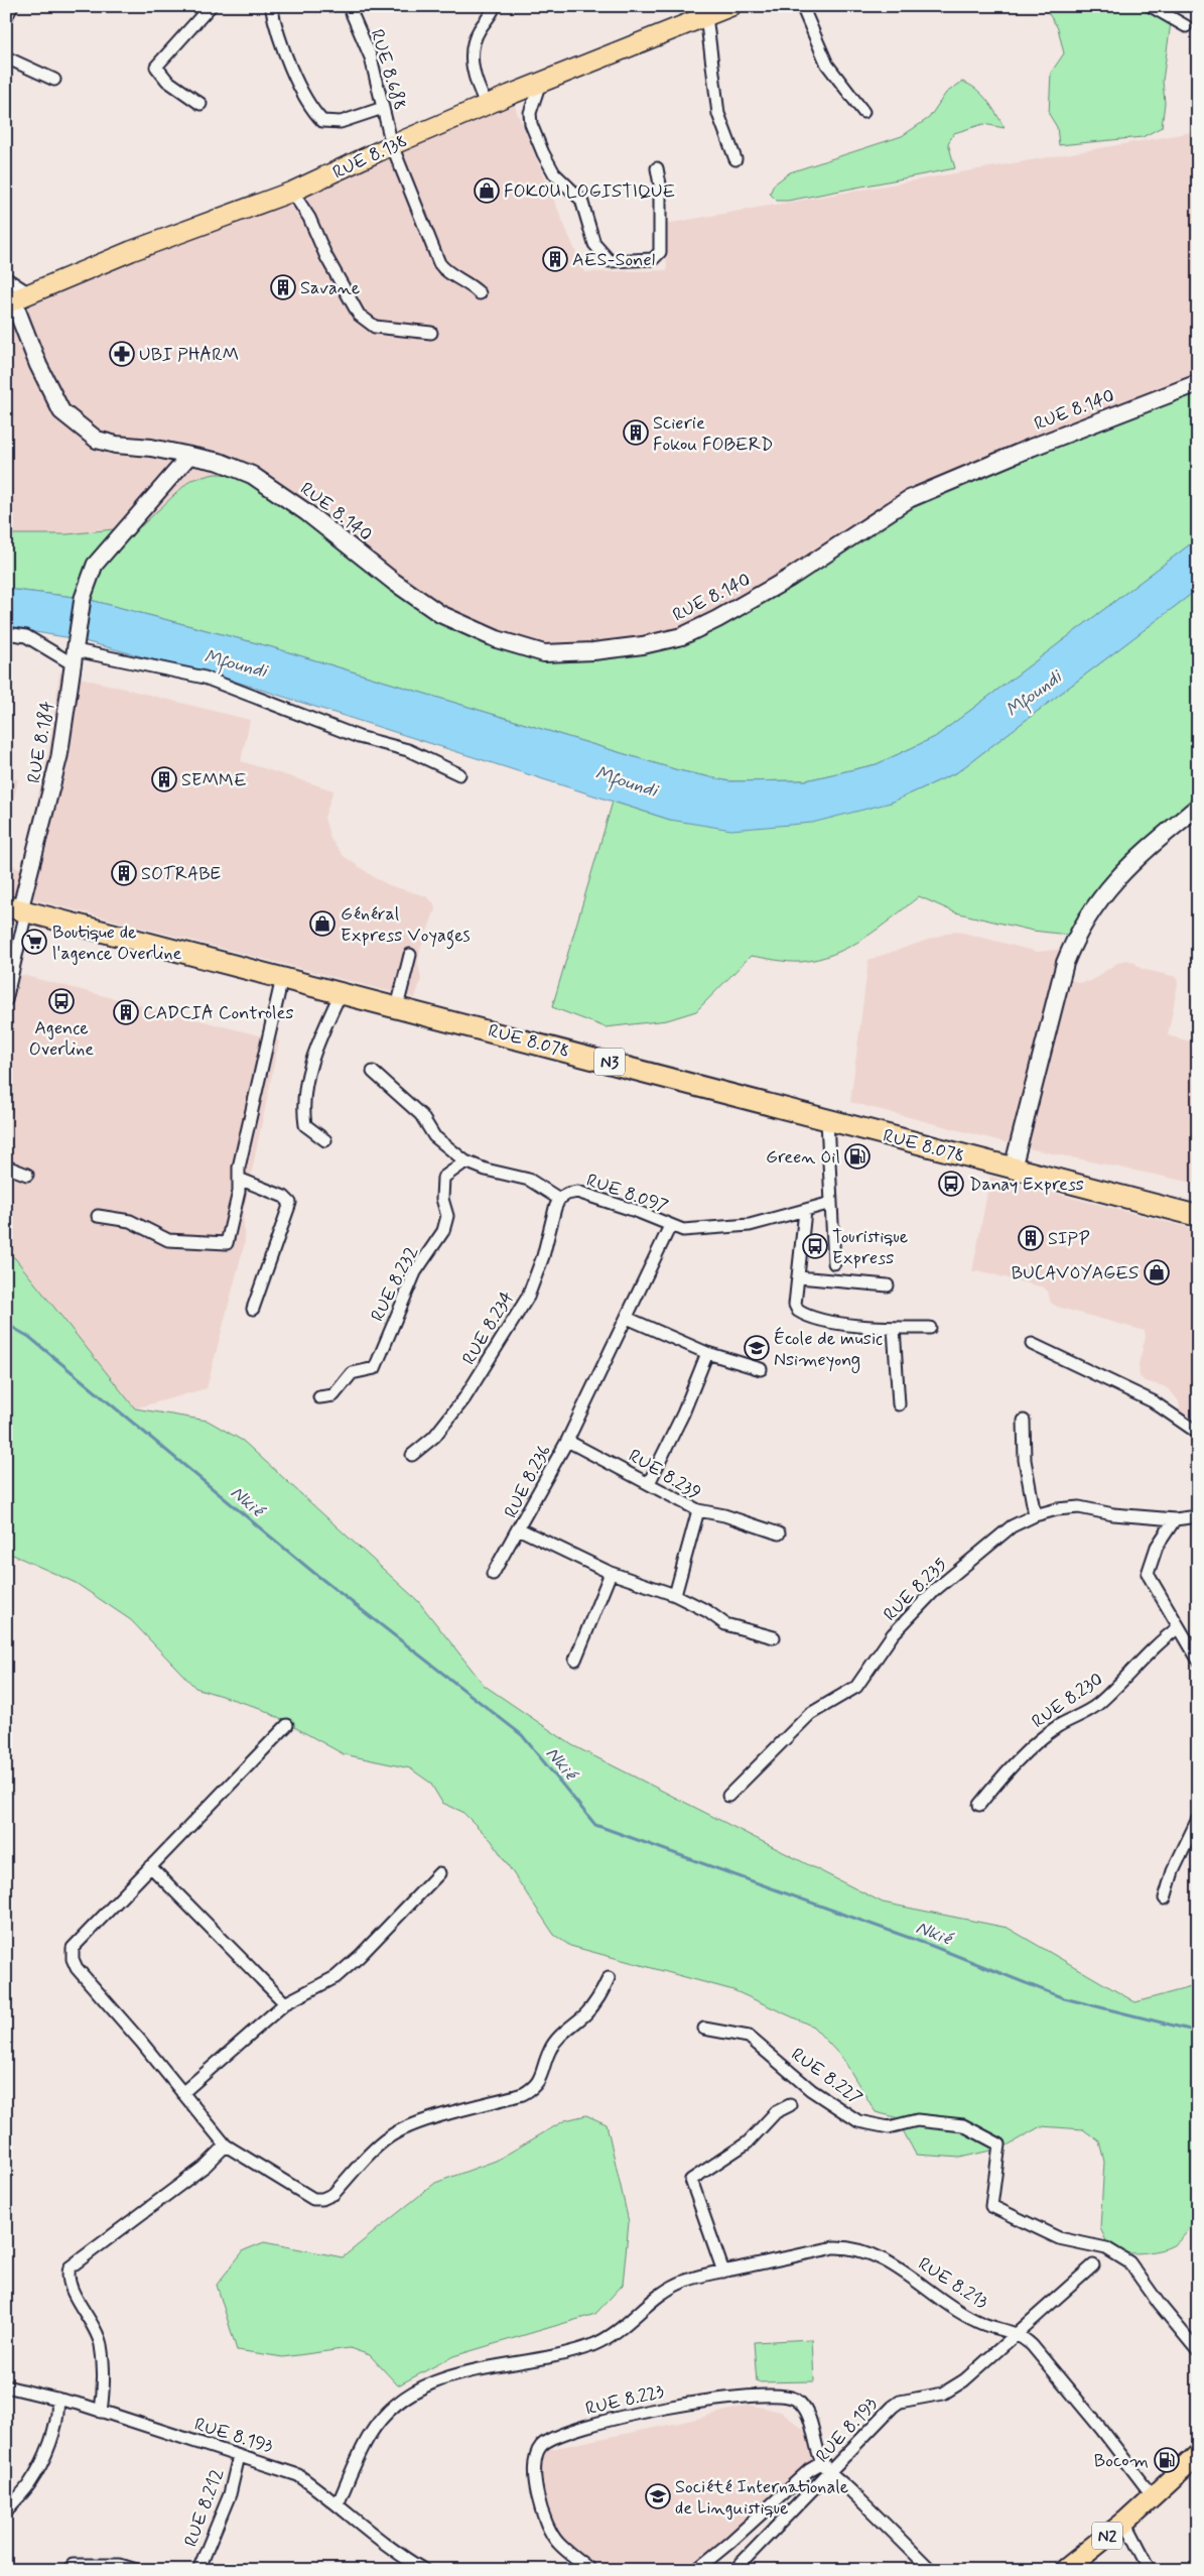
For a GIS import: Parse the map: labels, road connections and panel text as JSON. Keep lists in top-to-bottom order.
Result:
{
  "streets": {
    "highway": ["RUE 8.078", "N3", "N2"],
    "main road": ["RUE 8.138", "RUE 8.140"],
    "street": [
      "RUE 8.688",
      "RUE 8.184",
      "RUE 8.097",
      "RUE 8.232",
      "RUE 8.234",
      "RUE 8.239",
      "RUE 8.236",
      "RUE 8.235",
      "RUE 8.230",
      "RUE 8.227",
      "RUE 8.213",
      "RUE 8.223",
      "RUE 8.193",
      "RUE 8.212"
    ]
  },
  "crossings": [
    ["RUE 8.688", "RUE 8.138"],
    ["RUE 8.138", "RUE 8.140"],
    ["RUE 8.140", "RUE 8.184"],
    ["RUE 8.184", "RUE 8.078"],
    ["RUE 8.097", "RUE 8.232"],
    ["RUE 8.097", "RUE 8.234"],
    ["RUE 8.097", "RUE 8.236"],
    ["RUE 8.239", "RUE 8.236"],
    ["RUE 8.213", "RUE 8.193"],
    ["RUE 8.213", "N2"],
    ["RUE 8.223", "RUE 8.193"],
    ["RUE 8.193", "RUE 8.212"]
  ],
  "water": ["Mfoundi", "Nkié"],
  "places": {
    "shop": ["FOKOU LOGISTIQUE", "Général Express Voyages", "BUCAVOYAGES"],
    "building": [
      "AES-Sonel",
      "Savane",
      "Scierie Fokou FOBERD",
      "SEMME",
      "SOTRABE",
      "CADCIA Controles",
      "SIPP"
    ],
    "pharmacy": ["UBI PHARM"],
    "supermarket": ["Boutique de l'agence Overline"],
    "bus stop": ["Agence Overline", "Danay Express", "Touristique Express"],
    "fuel station": ["Green Oil", "Bocom"],
    "school or university": ["École de music Nsimeyong", "Société Internationale de Linguistique"]
  }
}
